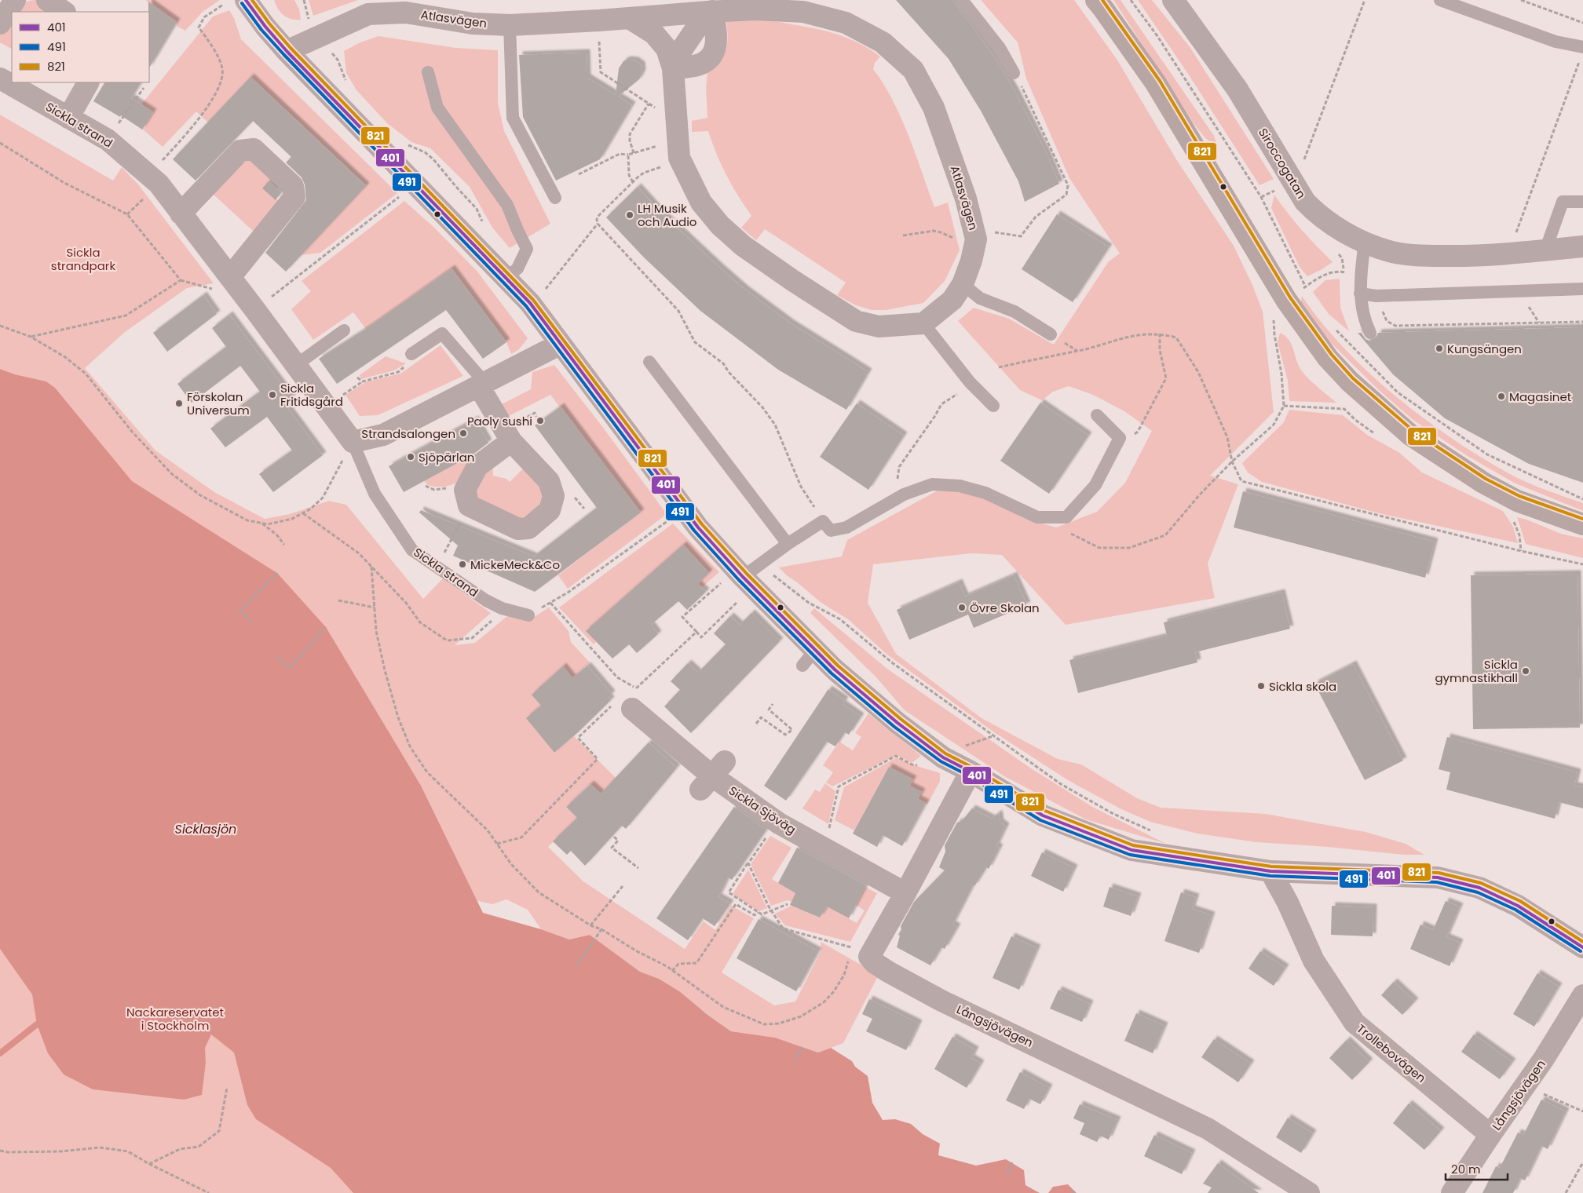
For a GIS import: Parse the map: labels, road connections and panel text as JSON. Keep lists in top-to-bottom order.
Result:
{
  "streets": {
    "street": [
      "Atlasvägen",
      "Sickla strand",
      "Siroccogatan",
      "Sickla Sjöväg",
      "Långsjövägen",
      "Trollebovägen"
    ]
  },
  "crossings": [
    ["Sickla Sjöväg", "Långsjövägen"],
    ["Långsjövägen", "Trollebovägen"]
  ],
  "water": ["Sicklasjön"],
  "parks": ["Sickla strandpark", "Nackareservatet i Stockholm"],
  "places": [
    "LH Musik och Audio",
    "Kungsängen",
    "Sickla Fritidsgård",
    "Magasinet",
    "Förskolan Universum",
    "Paoly sushi",
    "Strandsalongen",
    "Sjöpärlan",
    "MickeMeck&Co",
    "Övre Skolan",
    "Sickla gymnastikhall",
    "Sickla skola"
  ],
  "lines": ["transit line 401", "transit line 821", "transit line 491"],
  "legend": ["401", "491", "821"],
  "scale_bar": "20 m"
}
